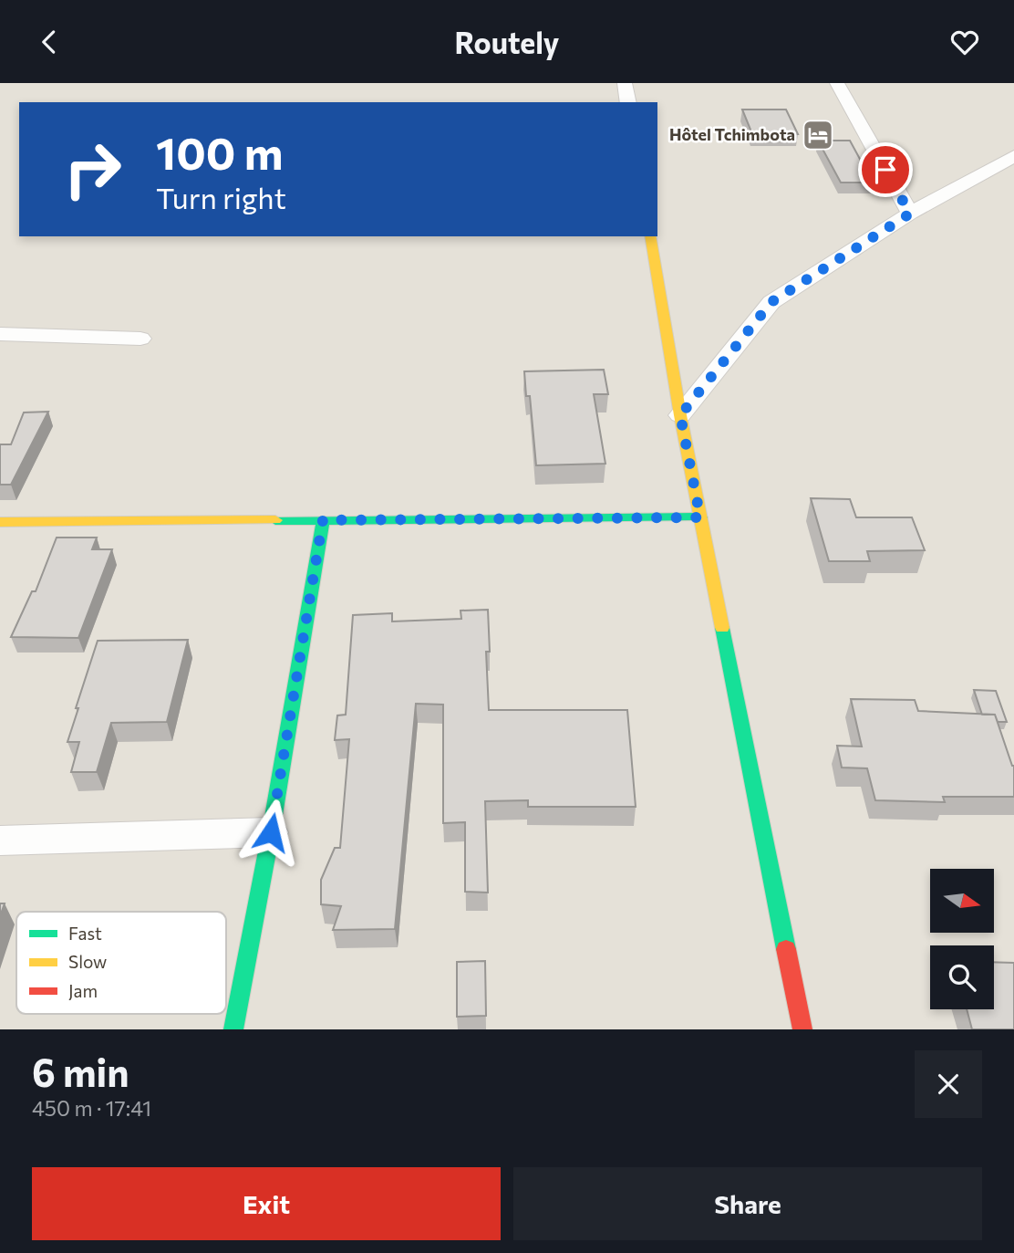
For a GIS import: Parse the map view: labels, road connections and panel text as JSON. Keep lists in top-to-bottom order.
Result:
{
  "places": {
    "hotel": ["Hôtel Tchimbota"]
  },
  "legend": ["Fast", "Slow", "Jam"],
  "north": "right",
  "page": {
    "header": "Routely",
    "turn": ["100 m", "Turn right"],
    "heading": ["6 min", "450 m · 17:41"],
    "buttons": ["Exit", "Share"]
  }
}
